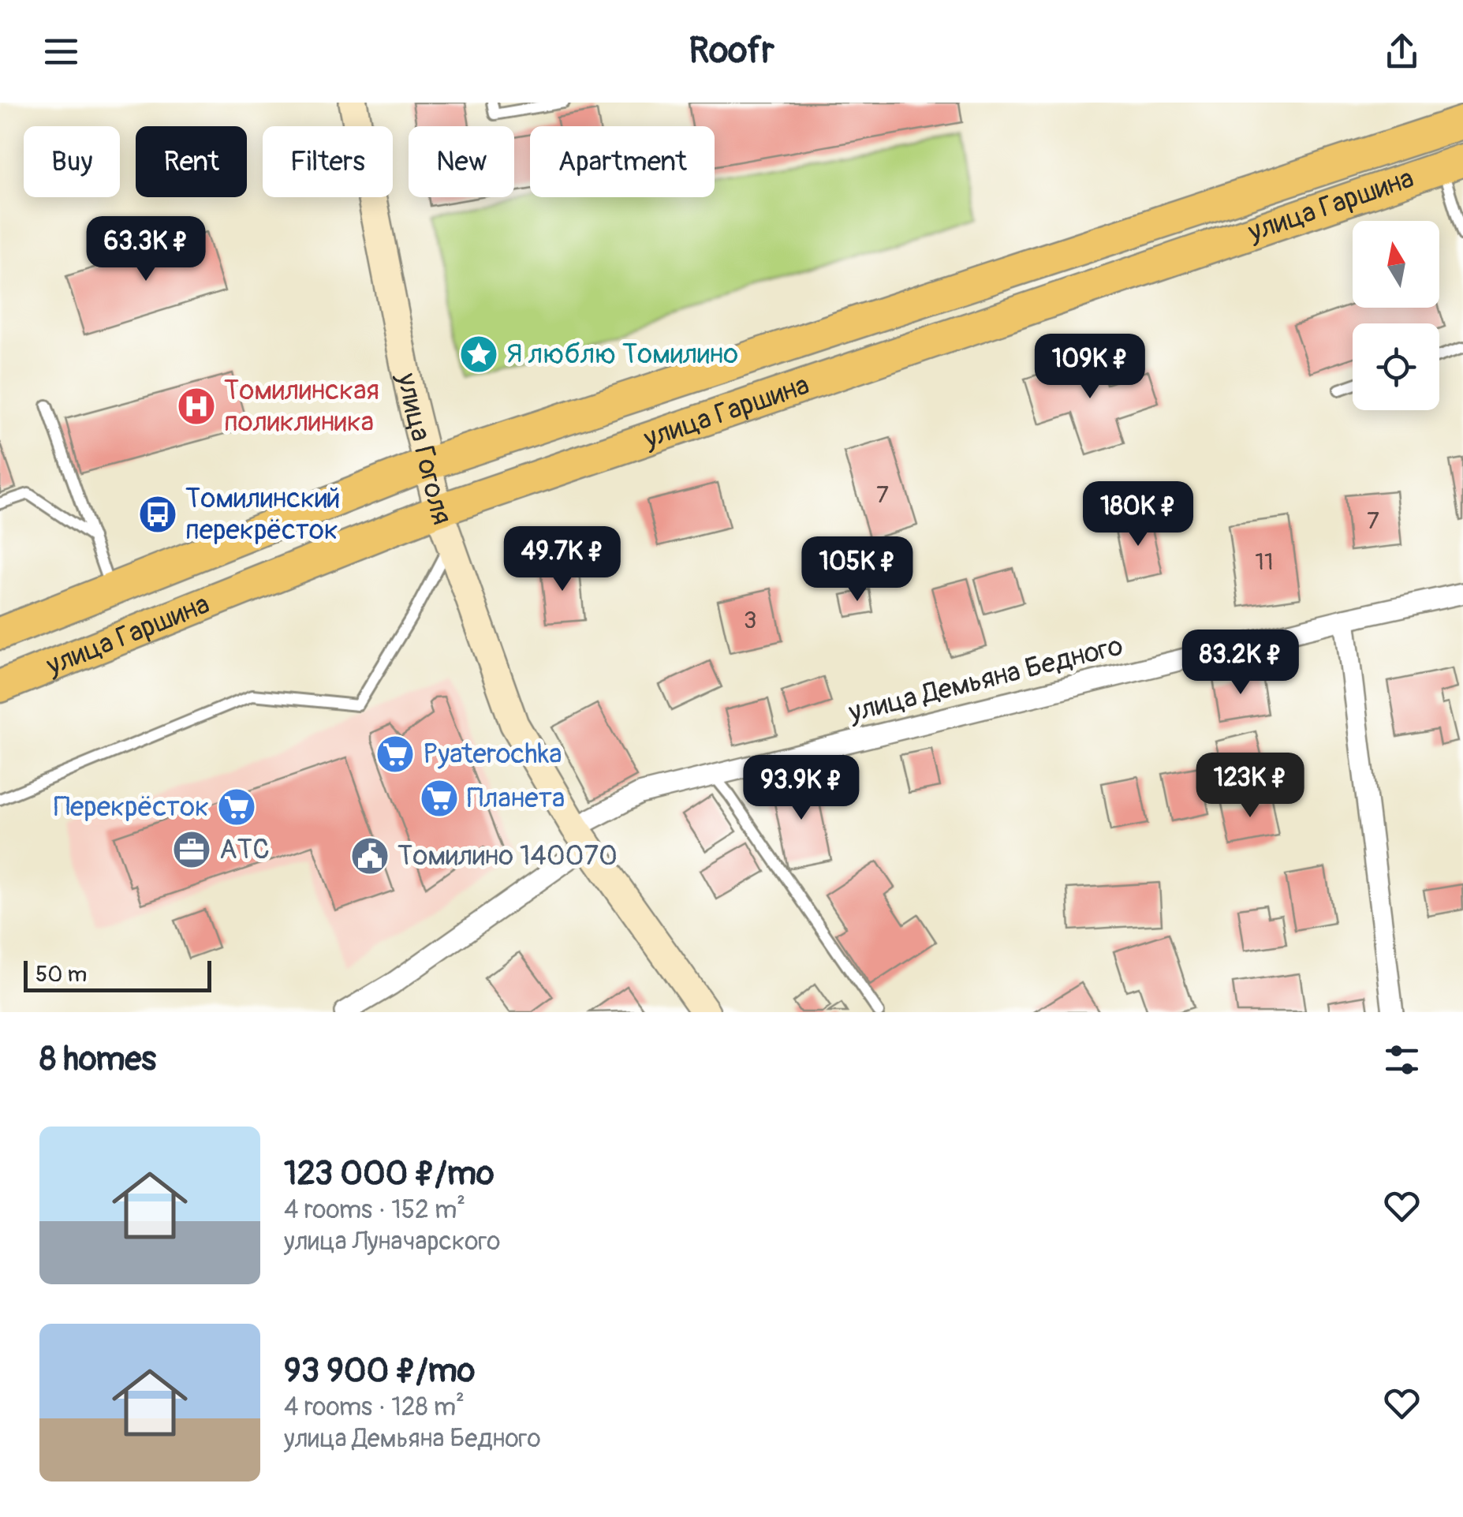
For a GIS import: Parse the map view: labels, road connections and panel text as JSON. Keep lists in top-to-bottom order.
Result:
{
  "streets": {
    "main road": ["улица Гаршина"],
    "street": ["улица Гоголя", "улица Демьяна Бедного"]
  },
  "crossings": [
    ["улица Гаршина", "улица Гоголя"],
    ["улица Гоголя", "улица Демьяна Бедного"]
  ],
  "places": {
    "place": ["Я люблю Томилино"],
    "hospital": ["Томилинская поликлиника"],
    "bus stop": ["Томилинский перекрёсток"],
    "supermarket": ["Pyaterochka", "Планета", "Перекрёсток"],
    "office": ["АТС"],
    "public building": ["Томилино 140070"]
  },
  "house_numbers": [
    "7",
    "7",
    "11",
    "3"
  ],
  "scale_bar": "50 m",
  "north": "top",
  "page": {
    "header": "Roofr",
    "chip": [
      "Buy",
      "Rent",
      "Filters",
      "New",
      "Apartment"
    ],
    "price": [
      "63.3K ₽",
      "109K ₽",
      "180K ₽",
      "49.7K ₽",
      "105K ₽",
      "83.2K ₽",
      "123K ₽",
      "93.9K ₽"
    ],
    "scale": "50 m",
    "heading": "8 homes",
    "list": [
      {
        "name": "123 000 ₽/mo",
        "note": "4 rooms · 152 m² · улица Луначарского"
      },
      {
        "name": "93 900 ₽/mo",
        "note": "4 rooms · 128 m² · улица Демьяна Бедного"
      }
    ]
  }
}
